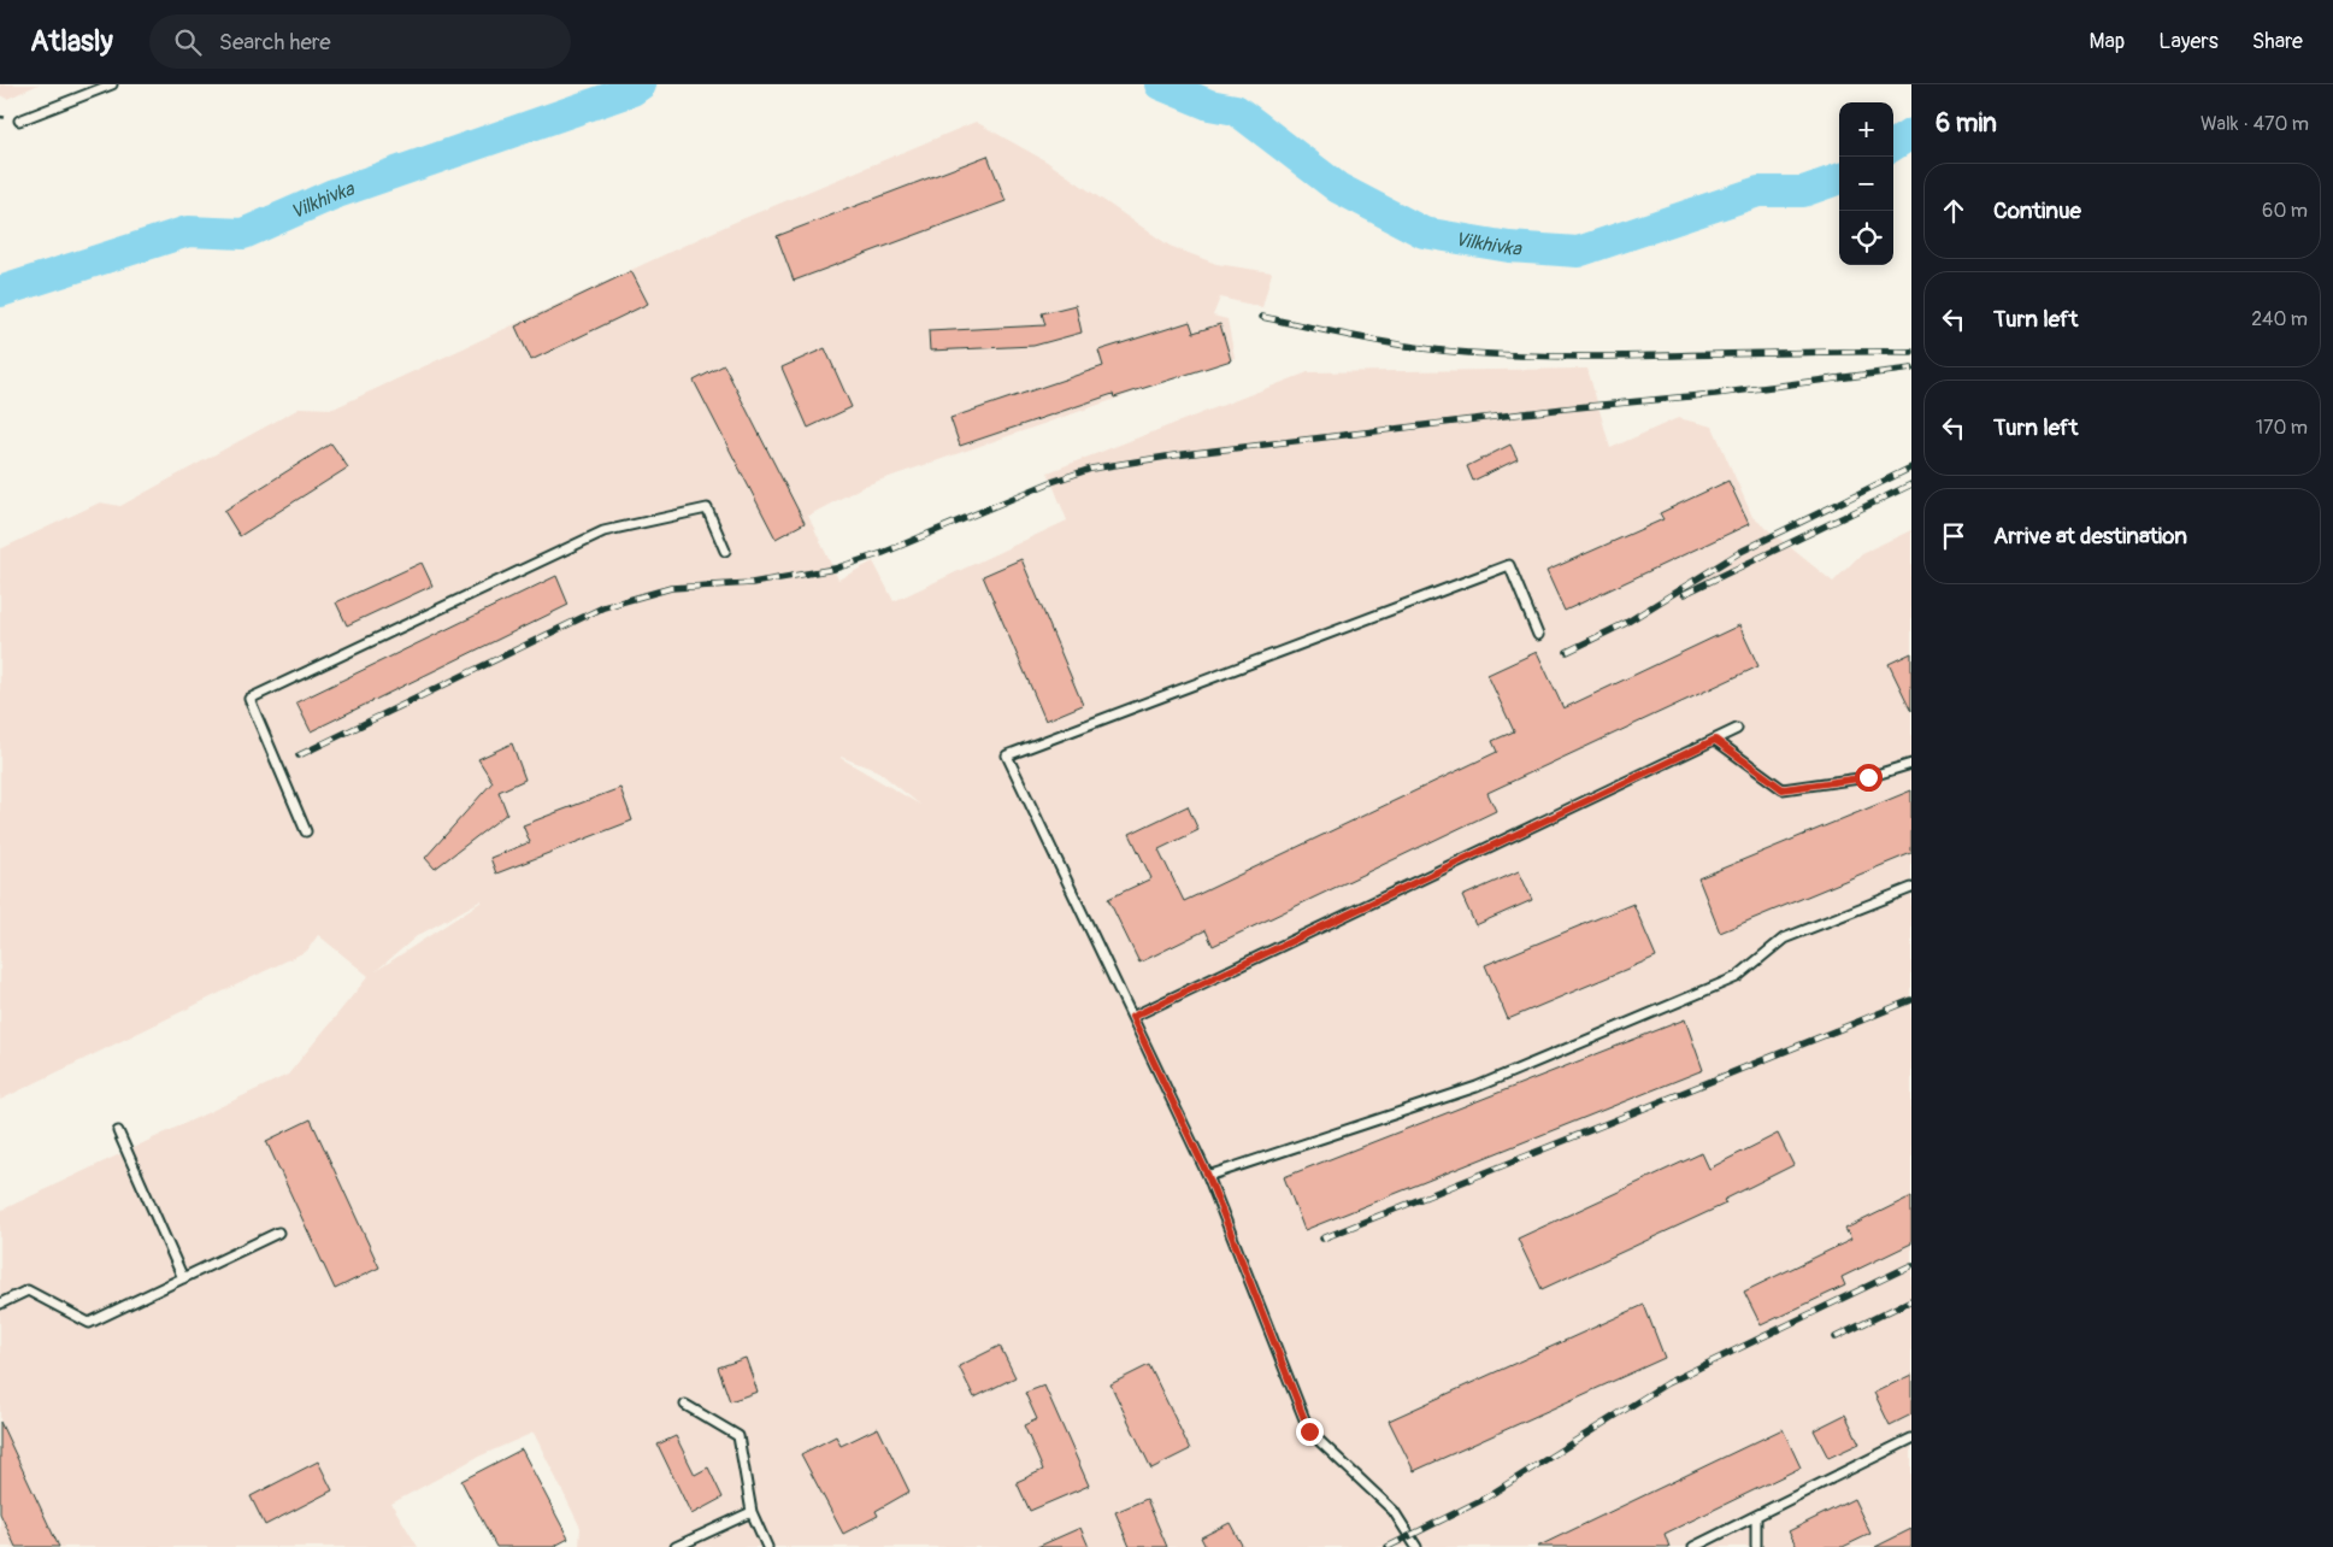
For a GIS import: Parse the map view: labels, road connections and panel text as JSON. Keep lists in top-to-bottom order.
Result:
{
  "water": ["Vilkhivka"],
  "page": {
    "header": "Atlasly",
    "search": "Search here",
    "nav": ["Map", "Layers", "Share"],
    "heading": ["6 min", "Walk · 470 m"],
    "map_buttons": ["+", "−"],
    "list": [
      ["Continue", "60 m"],
      ["Turn left", "240 m"],
      ["Turn left", "170 m"],
      "Arrive at destination"
    ]
  }
}
